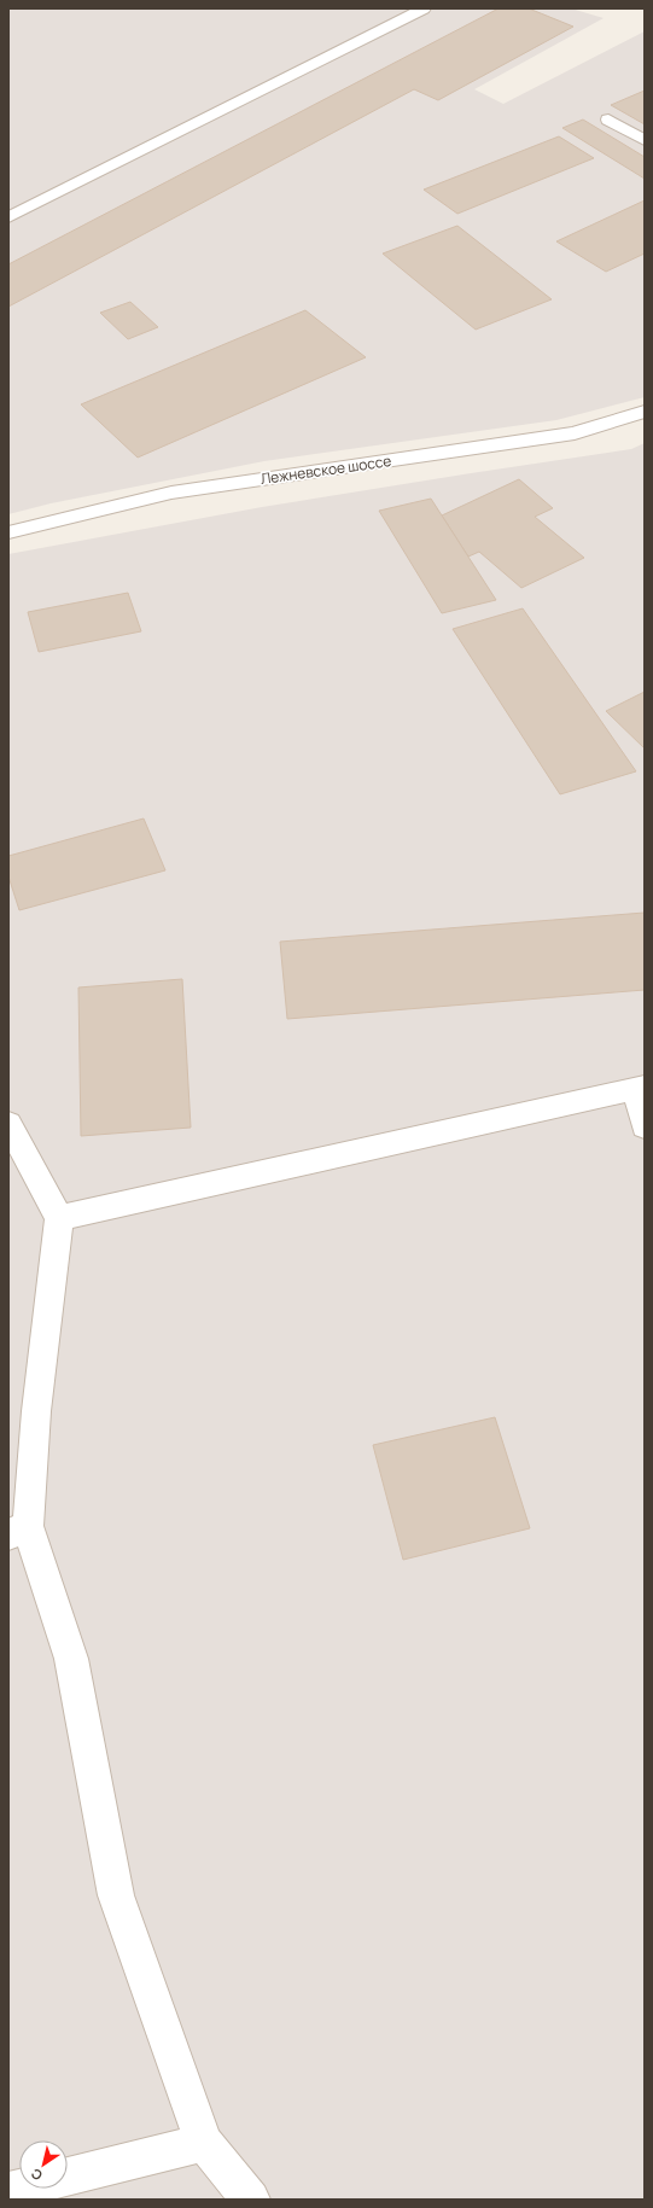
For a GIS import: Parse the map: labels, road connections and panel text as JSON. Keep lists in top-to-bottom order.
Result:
{
  "streets": {
    "street": ["Лежневское шоссе"]
  },
  "north": "bottom left"
}
